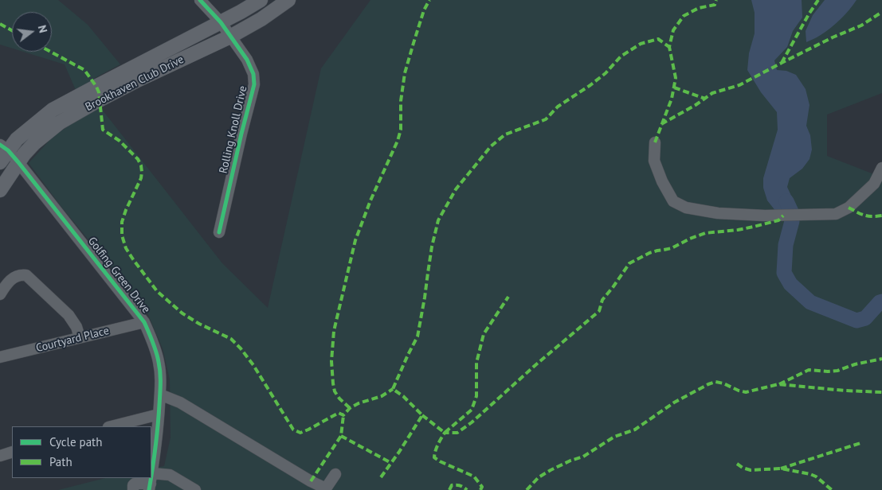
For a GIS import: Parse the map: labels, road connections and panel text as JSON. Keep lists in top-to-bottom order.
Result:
{
  "streets": {
    "main road": ["Brookhaven Club Drive"],
    "street": ["Rolling Knoll Drive", "Golfing Green Drive", "Courtyard Place"]
  },
  "crossings": [
    ["Brookhaven Club Drive", "Rolling Knoll Drive"],
    ["Brookhaven Club Drive", "Golfing Green Drive"],
    ["Golfing Green Drive", "Courtyard Place"]
  ],
  "legend": ["Cycle path", "Path"],
  "north": "right"
}
